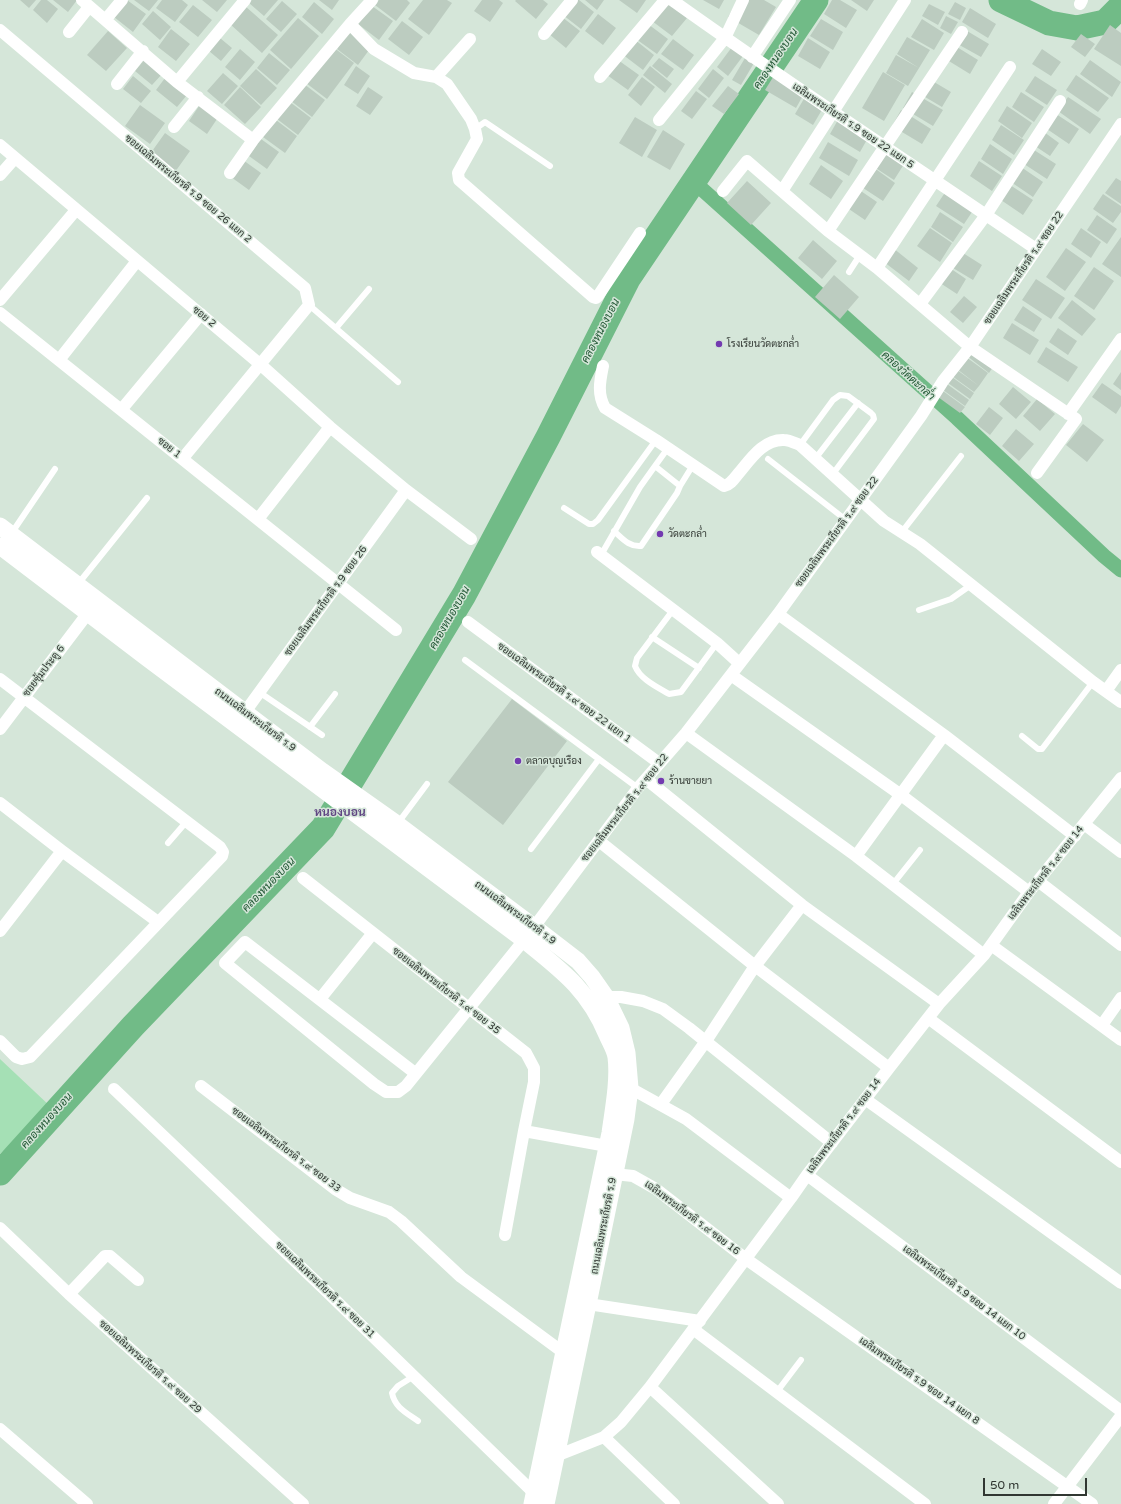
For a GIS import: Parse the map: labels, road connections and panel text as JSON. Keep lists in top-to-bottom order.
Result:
{
  "streets": {
    "main road": ["ถนนเฉลิมพระเกียรติ ร.9"],
    "street": [
      "เฉลิมพระเกียรติ ร.9 ซอย 22 แยก 5",
      "ซอยเฉลิมพระเกียรติ ร.9 ซอย 26 แยก 2",
      "ซอยเฉลิมพระเกียรติ ร.๙ ซอย 22",
      "ซอย 2",
      "ซอย 1",
      "ซอยเฉลิมพระเกียรติ ร.9 ซอย 26",
      "ซอยซุ้มประตู 6",
      "ซอยเฉลิมพระเกียรติ ร.๙ ซอย 22 แยก 1",
      "เฉลิมพระเกียรติ ร.๙ ซอย 14",
      "ซอยเฉลิมพระเกียรติ ร.๙ ซอย 35",
      "ซอยเฉลิมพระเกียรติ ร.๙ ซอย 33",
      "เฉลิมพระเกียรติ ร.๙ ซอย 16",
      "ซอยเฉลิมพระเกียรติ ร.๙ ซอย 31",
      "เฉลิมพระเกียรติ ร.9 ซอย 14 แยก 10",
      "ซอยเฉลิมพระเกียรติ ร.๙ ซอย 29",
      "เฉลิมพระเกียรติ ร.9 ซอย 14 แยก 8"
    ]
  },
  "crossings": [
    ["เฉลิมพระเกียรติ ร.9 ซอย 22 แยก 5", "ซอยเฉลิมพระเกียรติ ร.๙ ซอย 22"],
    ["ซอยเฉลิมพระเกียรติ ร.๙ ซอย 22", "ซอยเฉลิมพระเกียรติ ร.๙ ซอย 22 แยก 1"],
    ["ซอยเฉลิมพระเกียรติ ร.๙ ซอย 22", "ถนนเฉลิมพระเกียรติ ร.9"],
    ["ซอยเฉลิมพระเกียรติ ร.๙ ซอย 22", "ซอยเฉลิมพระเกียรติ ร.๙ ซอย 35"],
    ["ซอย 2", "ซอยเฉลิมพระเกียรติ ร.9 ซอย 26"],
    ["ซอย 1", "ซอยเฉลิมพระเกียรติ ร.9 ซอย 26"],
    ["ซอยเฉลิมพระเกียรติ ร.9 ซอย 26", "ถนนเฉลิมพระเกียรติ ร.9"],
    ["ซอยซุ้มประตู 6", "ถนนเฉลิมพระเกียรติ ร.9"],
    ["ถนนเฉลิมพระเกียรติ ร.9", "เฉลิมพระเกียรติ ร.๙ ซอย 14"],
    ["ถนนเฉลิมพระเกียรติ ร.9", "ซอยเฉลิมพระเกียรติ ร.๙ ซอย 33"],
    ["ถนนเฉลิมพระเกียรติ ร.9", "เฉลิมพระเกียรติ ร.๙ ซอย 16"],
    ["ถนนเฉลิมพระเกียรติ ร.9", "ซอยเฉลิมพระเกียรติ ร.๙ ซอย 31"],
    ["เฉลิมพระเกียรติ ร.๙ ซอย 14", "เฉลิมพระเกียรติ ร.๙ ซอย 16"],
    ["เฉลิมพระเกียรติ ร.๙ ซอย 14", "เฉลิมพระเกียรติ ร.9 ซอย 14 แยก 10"],
    ["เฉลิมพระเกียรติ ร.๙ ซอย 14", "เฉลิมพระเกียรติ ร.9 ซอย 14 แยก 8"],
    ["เฉลิมพระเกียรติ ร.๙ ซอย 16", "เฉลิมพระเกียรติ ร.9 ซอย 14 แยก 8"]
  ],
  "districts": ["หนองบอน"],
  "water": ["คลองหนองบอน", "คลองวัดตะกล่ำ"],
  "places": [
    "โรงเรียนวัดตะกล่ำ",
    "วัดตะกล่ำ",
    "ตลาดบุญเรือง",
    "ร้านขายยา"
  ],
  "scale_bar": "50 m"
}
